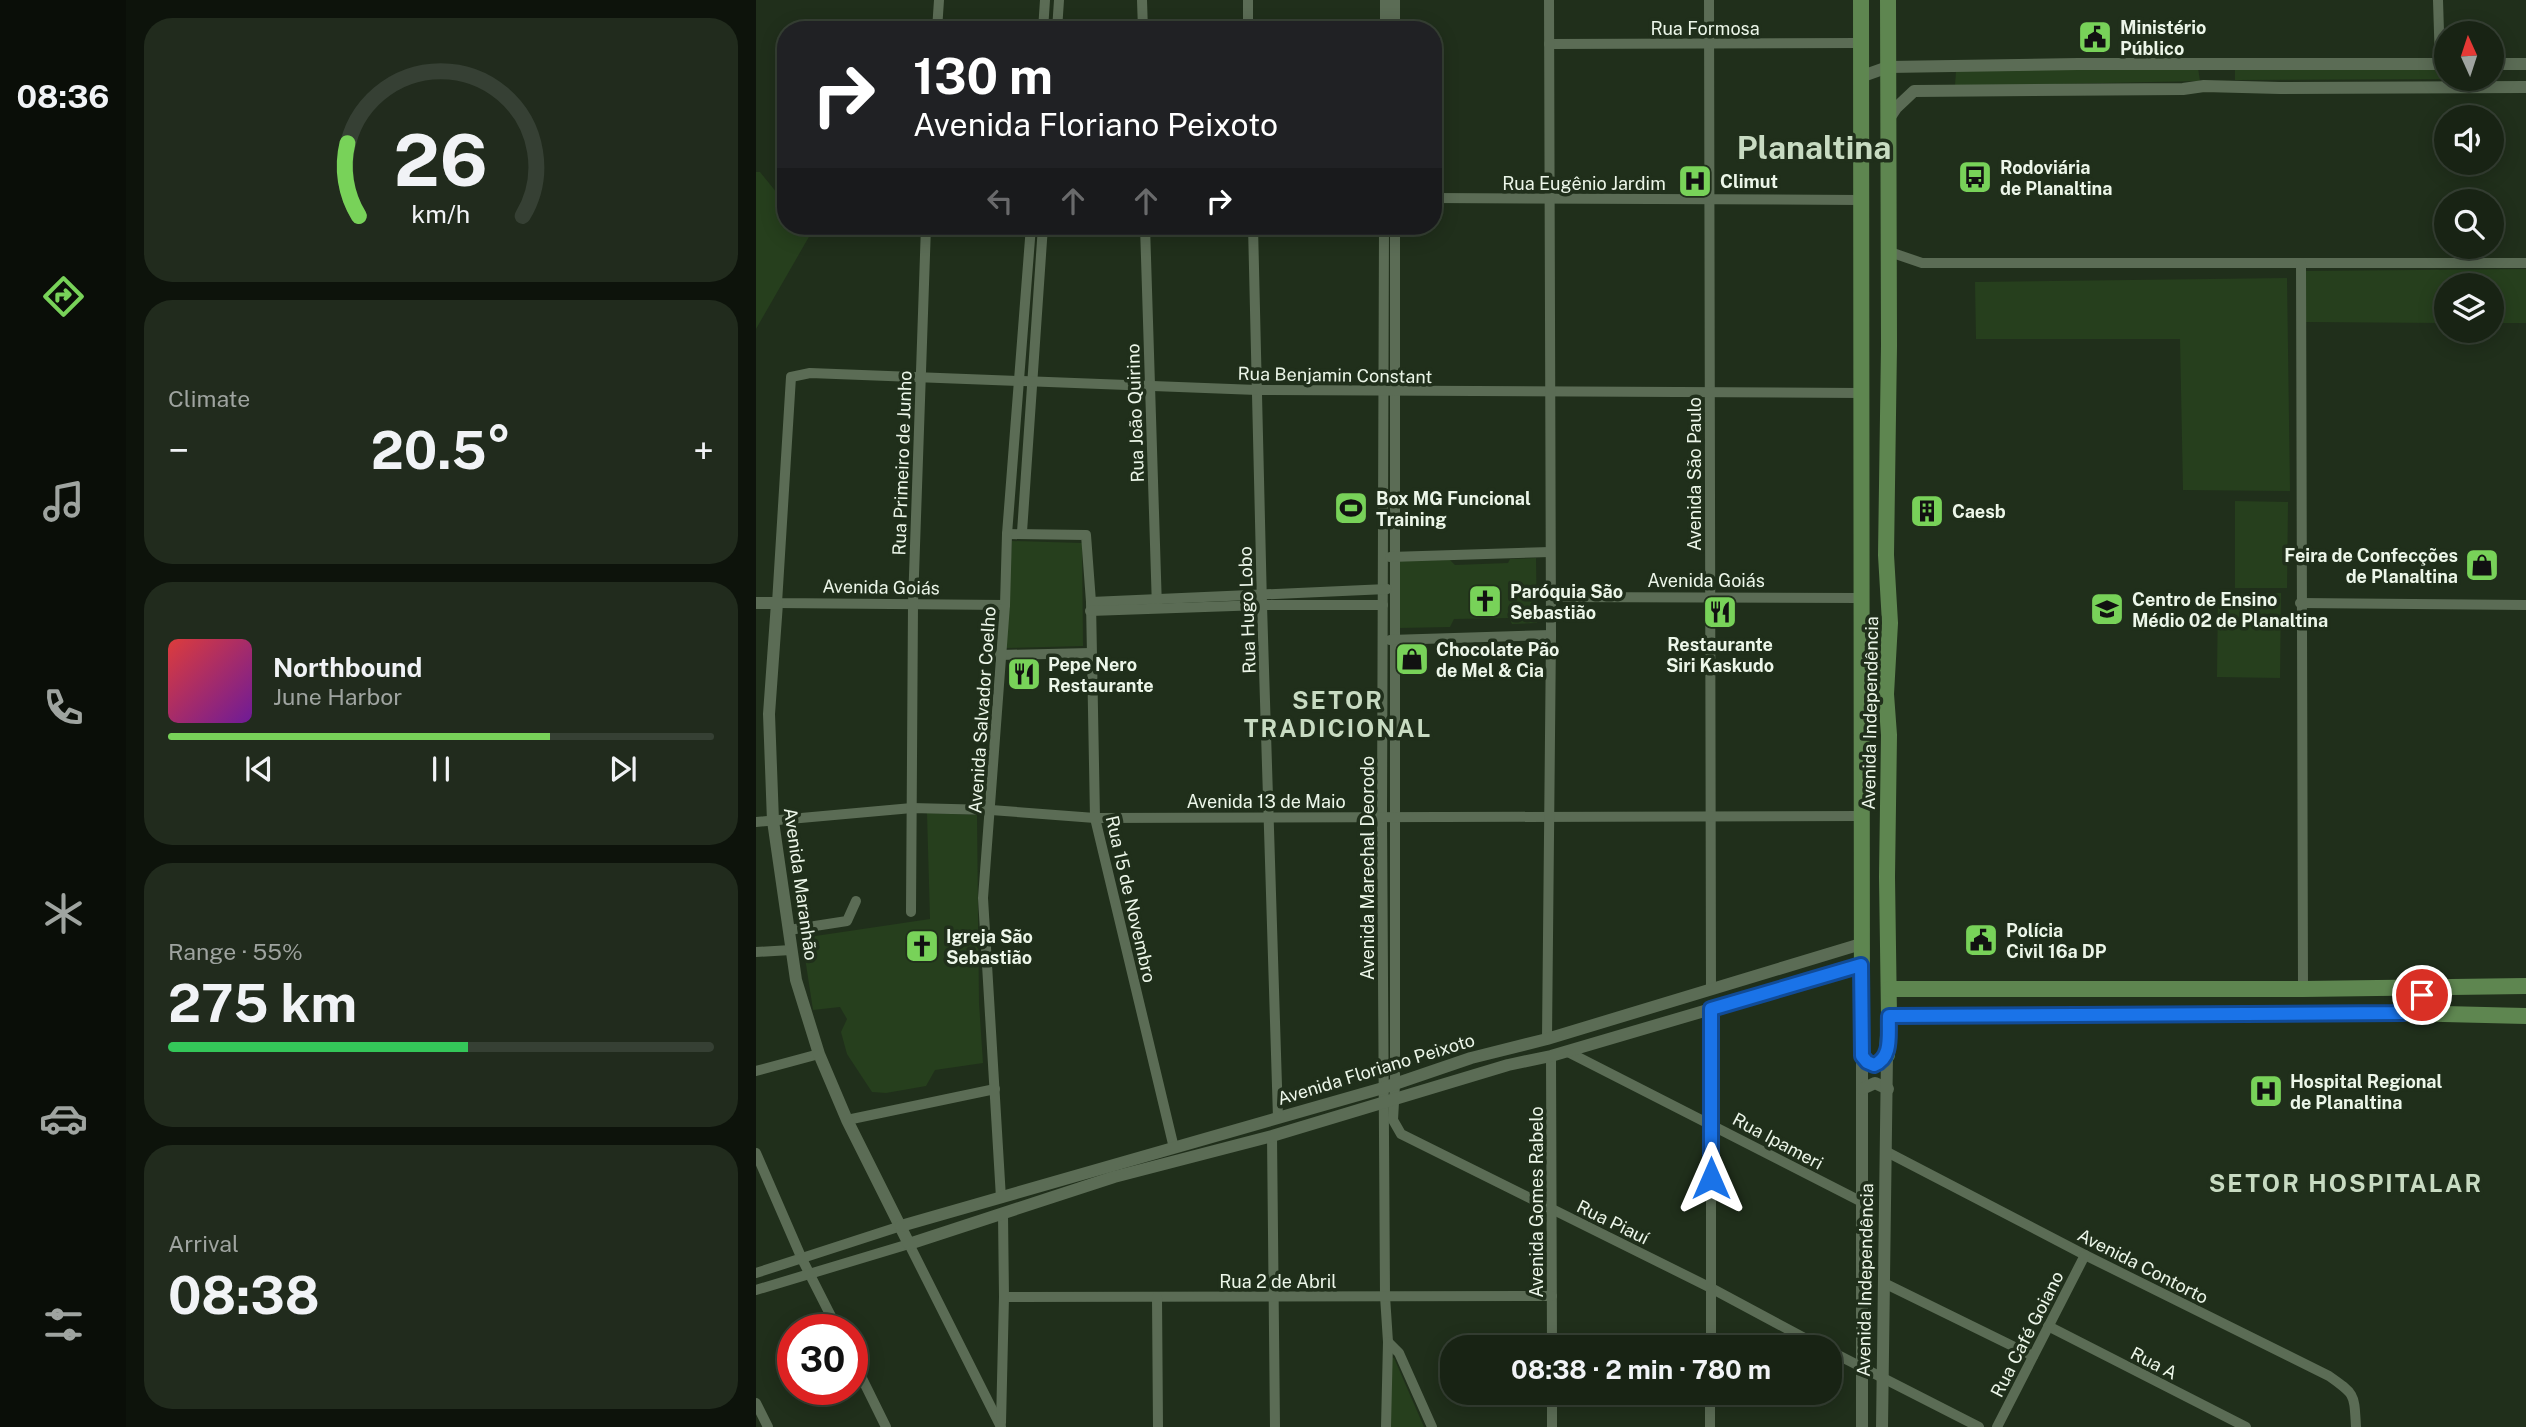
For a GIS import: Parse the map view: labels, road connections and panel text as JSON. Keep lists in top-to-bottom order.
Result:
{
  "streets": {
    "main road": ["Avenida Independência"],
    "street": [
      "Rua Formosa",
      "Rua Eugênio Jardim",
      "Rua Benjamin Constant",
      "Rua João Quirino",
      "Rua Primeiro de Junho",
      "Avenida São Paulo",
      "Avenida Goiás",
      "Rua Hugo Lobo",
      "Avenida Salvador Coelho",
      "Avenida 13 de Maio",
      "Avenida Marechal Deorodo",
      "Avenida Maranhão",
      "Rua 15 de Novembro",
      "Avenida Floriano Peixoto",
      "Rua Ipameri",
      "Avenida Gomes Rabelo",
      "Rua Piauí",
      "Avenida Contorto",
      "Rua 2 de Abril",
      "Rua Café Goiano",
      "Rua A"
    ]
  },
  "crossings": [
    ["Rua Formosa", "Avenida São Paulo"],
    ["Rua Formosa", "Avenida Independência"],
    ["Rua Eugênio Jardim", "Avenida São Paulo"],
    ["Rua Eugênio Jardim", "Avenida Independência"],
    ["Rua Benjamin Constant", "Rua João Quirino"],
    ["Rua Benjamin Constant", "Rua Primeiro de Junho"],
    ["Rua Benjamin Constant", "Avenida São Paulo"],
    ["Rua Benjamin Constant", "Rua Hugo Lobo"],
    ["Rua Benjamin Constant", "Avenida Salvador Coelho"],
    ["Rua Benjamin Constant", "Avenida Independência"],
    ["Rua Benjamin Constant", "Avenida Marechal Deorodo"],
    ["Rua Benjamin Constant", "Avenida Maranhão"],
    ["Rua Primeiro de Junho", "Avenida Goiás"],
    ["Rua Primeiro de Junho", "Avenida 13 de Maio"],
    ["Avenida São Paulo", "Avenida Goiás"],
    ["Avenida São Paulo", "Avenida 13 de Maio"],
    ["Avenida São Paulo", "Avenida Floriano Peixoto"],
    ["Avenida Goiás", "Avenida Salvador Coelho"],
    ["Avenida Goiás", "Avenida Independência"],
    ["Avenida Goiás", "Avenida Maranhão"],
    ["Rua Hugo Lobo", "Avenida 13 de Maio"],
    ["Rua Hugo Lobo", "Avenida Floriano Peixoto"],
    ["Avenida Salvador Coelho", "Avenida 13 de Maio"],
    ["Avenida Salvador Coelho", "Avenida Floriano Peixoto"],
    ["Avenida Independência", "Avenida 13 de Maio"],
    ["Avenida Independência", "Avenida Floriano Peixoto"],
    ["Avenida Independência", "Rua Ipameri"],
    ["Avenida Independência", "Avenida Contorto"],
    ["Avenida 13 de Maio", "Avenida Marechal Deorodo"],
    ["Avenida 13 de Maio", "Avenida Maranhão"],
    ["Avenida 13 de Maio", "Rua 15 de Novembro"],
    ["Avenida Marechal Deorodo", "Avenida Floriano Peixoto"],
    ["Avenida Marechal Deorodo", "Rua Piauí"],
    ["Avenida Marechal Deorodo", "Rua 2 de Abril"],
    ["Avenida Maranhão", "Avenida Floriano Peixoto"],
    ["Rua 15 de Novembro", "Avenida Floriano Peixoto"],
    ["Avenida Floriano Peixoto", "Rua Ipameri"],
    ["Avenida Floriano Peixoto", "Avenida Gomes Rabelo"],
    ["Avenida Gomes Rabelo", "Rua Piauí"],
    ["Avenida Gomes Rabelo", "Rua 2 de Abril"],
    ["Avenida Contorto", "Rua Café Goiano"],
    ["Rua Café Goiano", "Rua A"]
  ],
  "districts": ["Planaltina", "SETOR TRADICIONAL", "SETOR HOSPITALAR"],
  "places": {
    "public building": ["Ministério Público", "Polícia Civil 16a DP"],
    "bus stop": ["Rodoviária de Planaltina"],
    "hospital": ["Climut", "Hospital Regional de Planaltina"],
    "sports": ["Box MG Funcional Training"],
    "building": ["Caesb"],
    "shop": ["Feira de Confecções de Planaltina", "Chocolate Pão de Mel & Cia"],
    "church": ["Paróquia São Sebastião", "Igreja São Sebastião"],
    "school or university": ["Centro de Ensino Médio 02 de Planaltina"],
    "restaurant": ["Restaurante Siri Kaskudo", "Pepe Nero Restaurante"]
  },
  "north": "top",
  "page": {
    "tabs": "08:36",
    "turn": ["130 m", "Avenida Floriano Peixoto"],
    "tile": [
      "Climate",
      ["Range · 55%", "275 km"],
      ["Arrival", "08:38"]
    ],
    "heat": ["−", "20.5°", "+"],
    "song": ["Northbound", "June Harbor"],
    "limit": "30",
    "trip": "08:38 · 2 min · 780 m",
    "gauge": ["26", "km/h"]
  }
}
